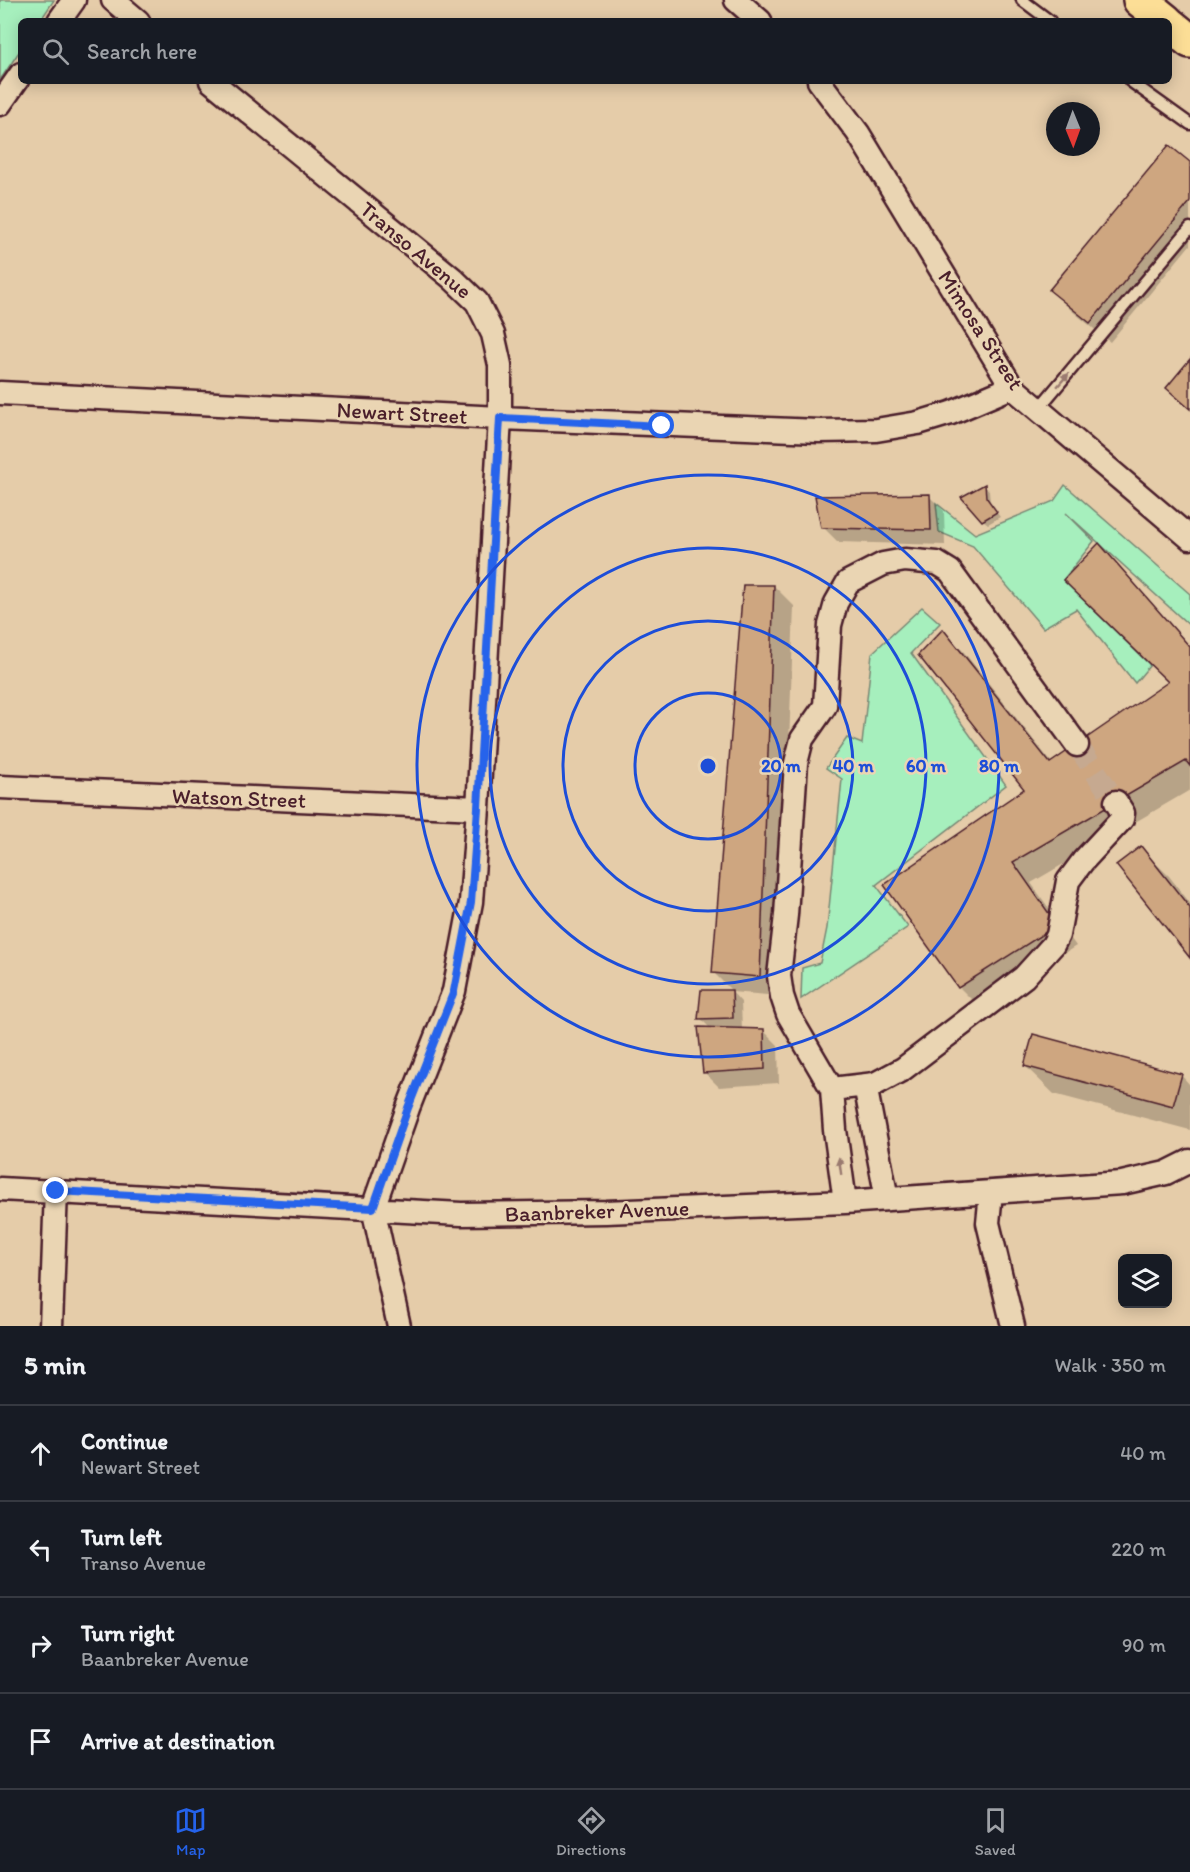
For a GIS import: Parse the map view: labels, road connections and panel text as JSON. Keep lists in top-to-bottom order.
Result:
{
  "streets": {
    "street": [
      "Transo Avenue",
      "Mimosa Street",
      "Newart Street",
      "Watson Street",
      "Baanbreker Avenue"
    ]
  },
  "crossings": [
    ["Transo Avenue", "Newart Street"],
    ["Transo Avenue", "Watson Street"],
    ["Transo Avenue", "Baanbreker Avenue"],
    ["Mimosa Street", "Newart Street"]
  ],
  "north": "bottom",
  "page": {
    "search": "Search here",
    "heading": ["5 min", "Walk · 350 m"],
    "list": [
      ["Continue", "Newart Street", "40 m"],
      ["Turn left", "Transo Avenue", "220 m"],
      ["Turn right", "Baanbreker Avenue", "90 m"],
      "Arrive at destination"
    ],
    "nav": ["Map", "Directions", "Saved"]
  },
  "rings": [
    "20 m",
    "40 m",
    "60 m",
    "80 m"
  ]
}
